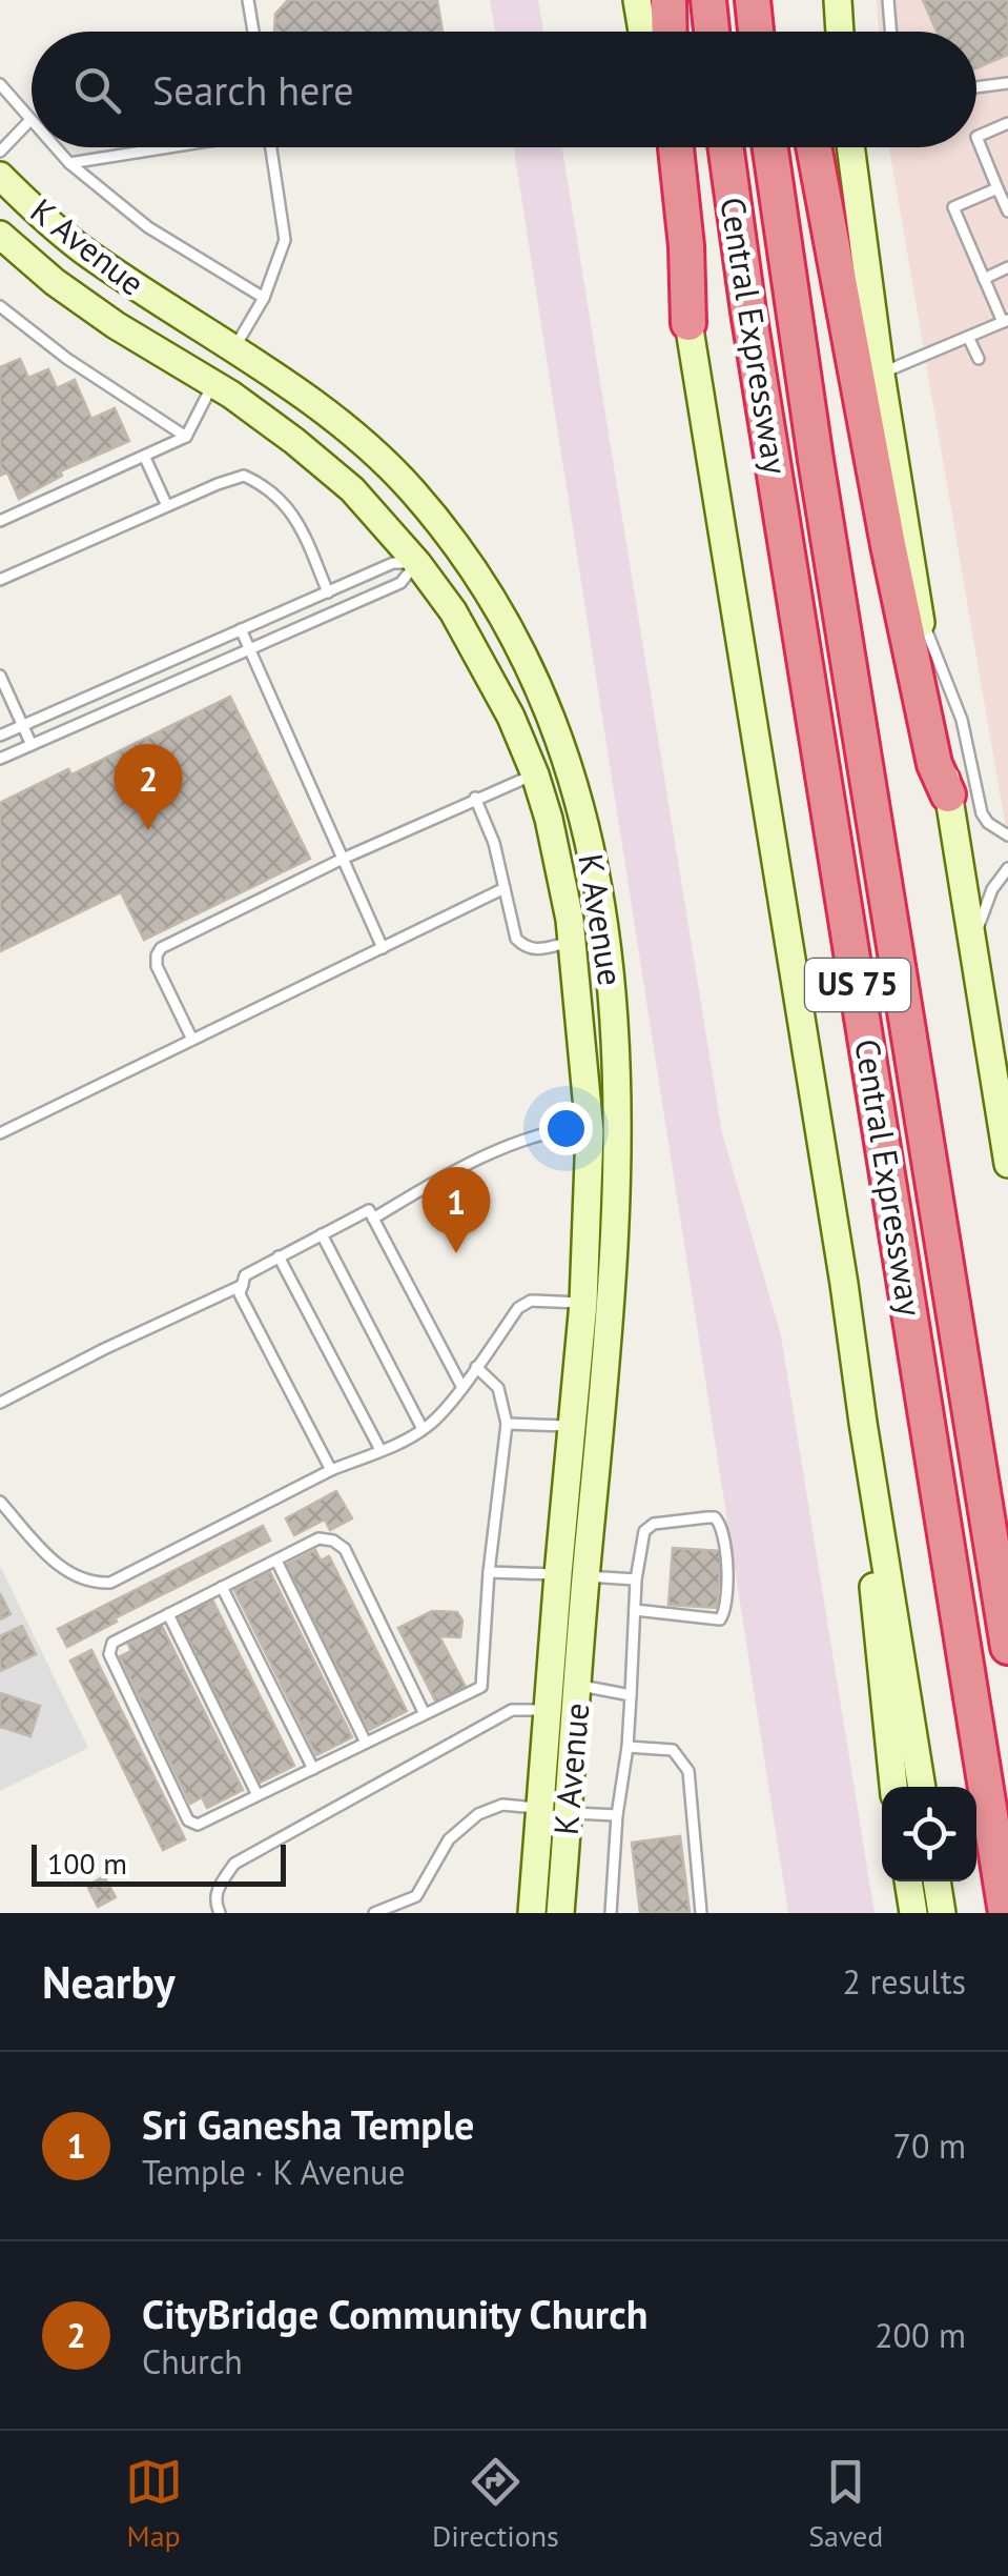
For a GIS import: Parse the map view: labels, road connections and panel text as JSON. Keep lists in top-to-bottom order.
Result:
{
  "streets": {
    "highway": ["Central Expressway", "US 75"],
    "main road": ["K Avenue"]
  },
  "scale_bar": "100 m",
  "page": {
    "search": "Search here",
    "pins": ["2", "1"],
    "scale": "100 m",
    "heading": ["Nearby", "2 results"],
    "list": [
      {
        "mark": "1",
        "name": "Sri Ganesha Temple",
        "note": "Temple · K Avenue",
        "value": "70 m"
      },
      {
        "mark": "2",
        "name": "CityBridge Community Church",
        "note": "Church",
        "value": "200 m"
      }
    ],
    "nav": ["Map", "Directions", "Saved"]
  }
}
